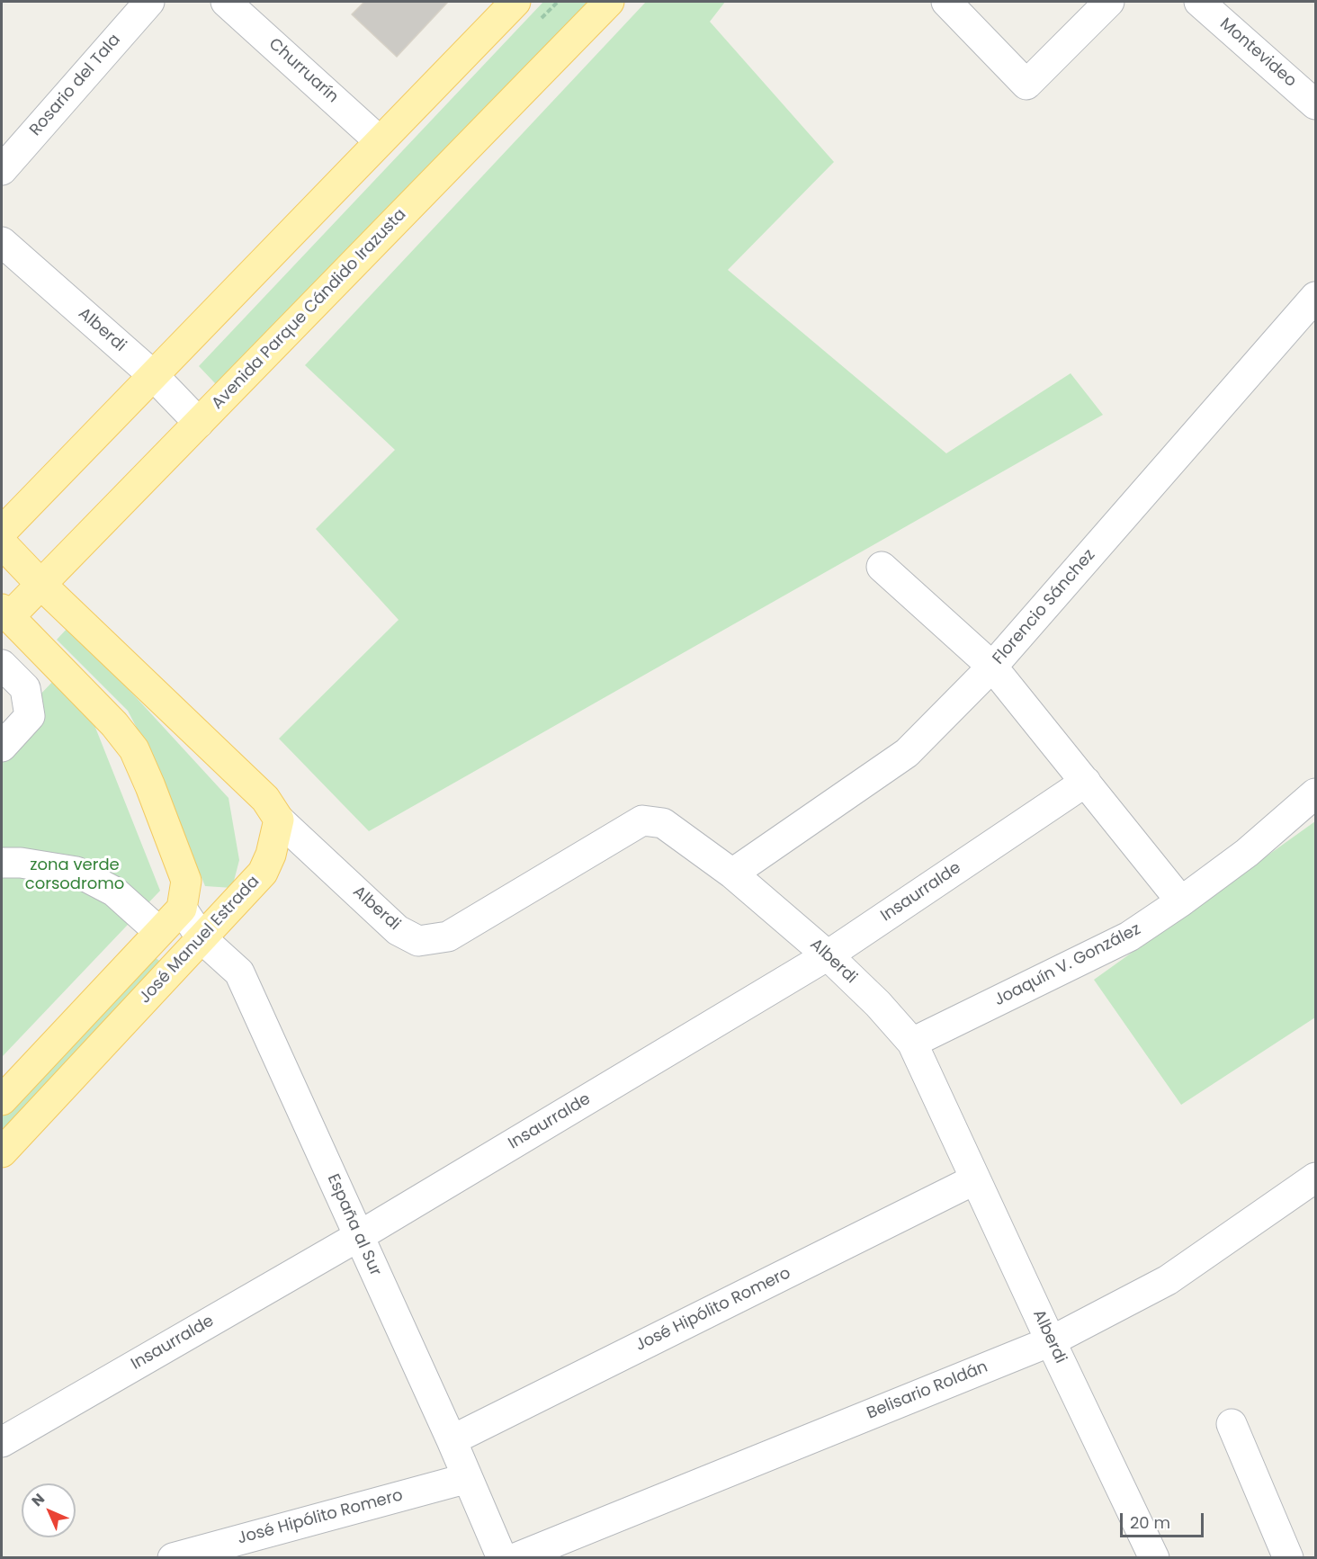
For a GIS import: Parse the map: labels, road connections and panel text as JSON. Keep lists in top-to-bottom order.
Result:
{
  "streets": {
    "main road": ["Avenida Parque Cándido Irazusta", "José Manuel Estrada"],
    "street": [
      "Montevideo",
      "Churruarín",
      "Rosario del Tala",
      "Alberdi",
      "Florencio Sánchez",
      "Insaurralde",
      "Joaquín V. González",
      "España al Sur",
      "José Hipólito Romero",
      "Belisario Roldán"
    ]
  },
  "crossings": [
    ["Avenida Parque Cándido Irazusta", "Alberdi"],
    ["Alberdi", "Florencio Sánchez"],
    ["Alberdi", "Insaurralde"],
    ["Alberdi", "José Manuel Estrada"],
    ["Alberdi", "Joaquín V. González"],
    ["Alberdi", "José Hipólito Romero"],
    ["Alberdi", "Belisario Roldán"],
    ["Insaurralde", "España al Sur"],
    ["José Manuel Estrada", "España al Sur"],
    ["España al Sur", "José Hipólito Romero"]
  ],
  "parks": ["zona verde corsodromo"],
  "scale_bar": "20 m",
  "north": "top left"
}
